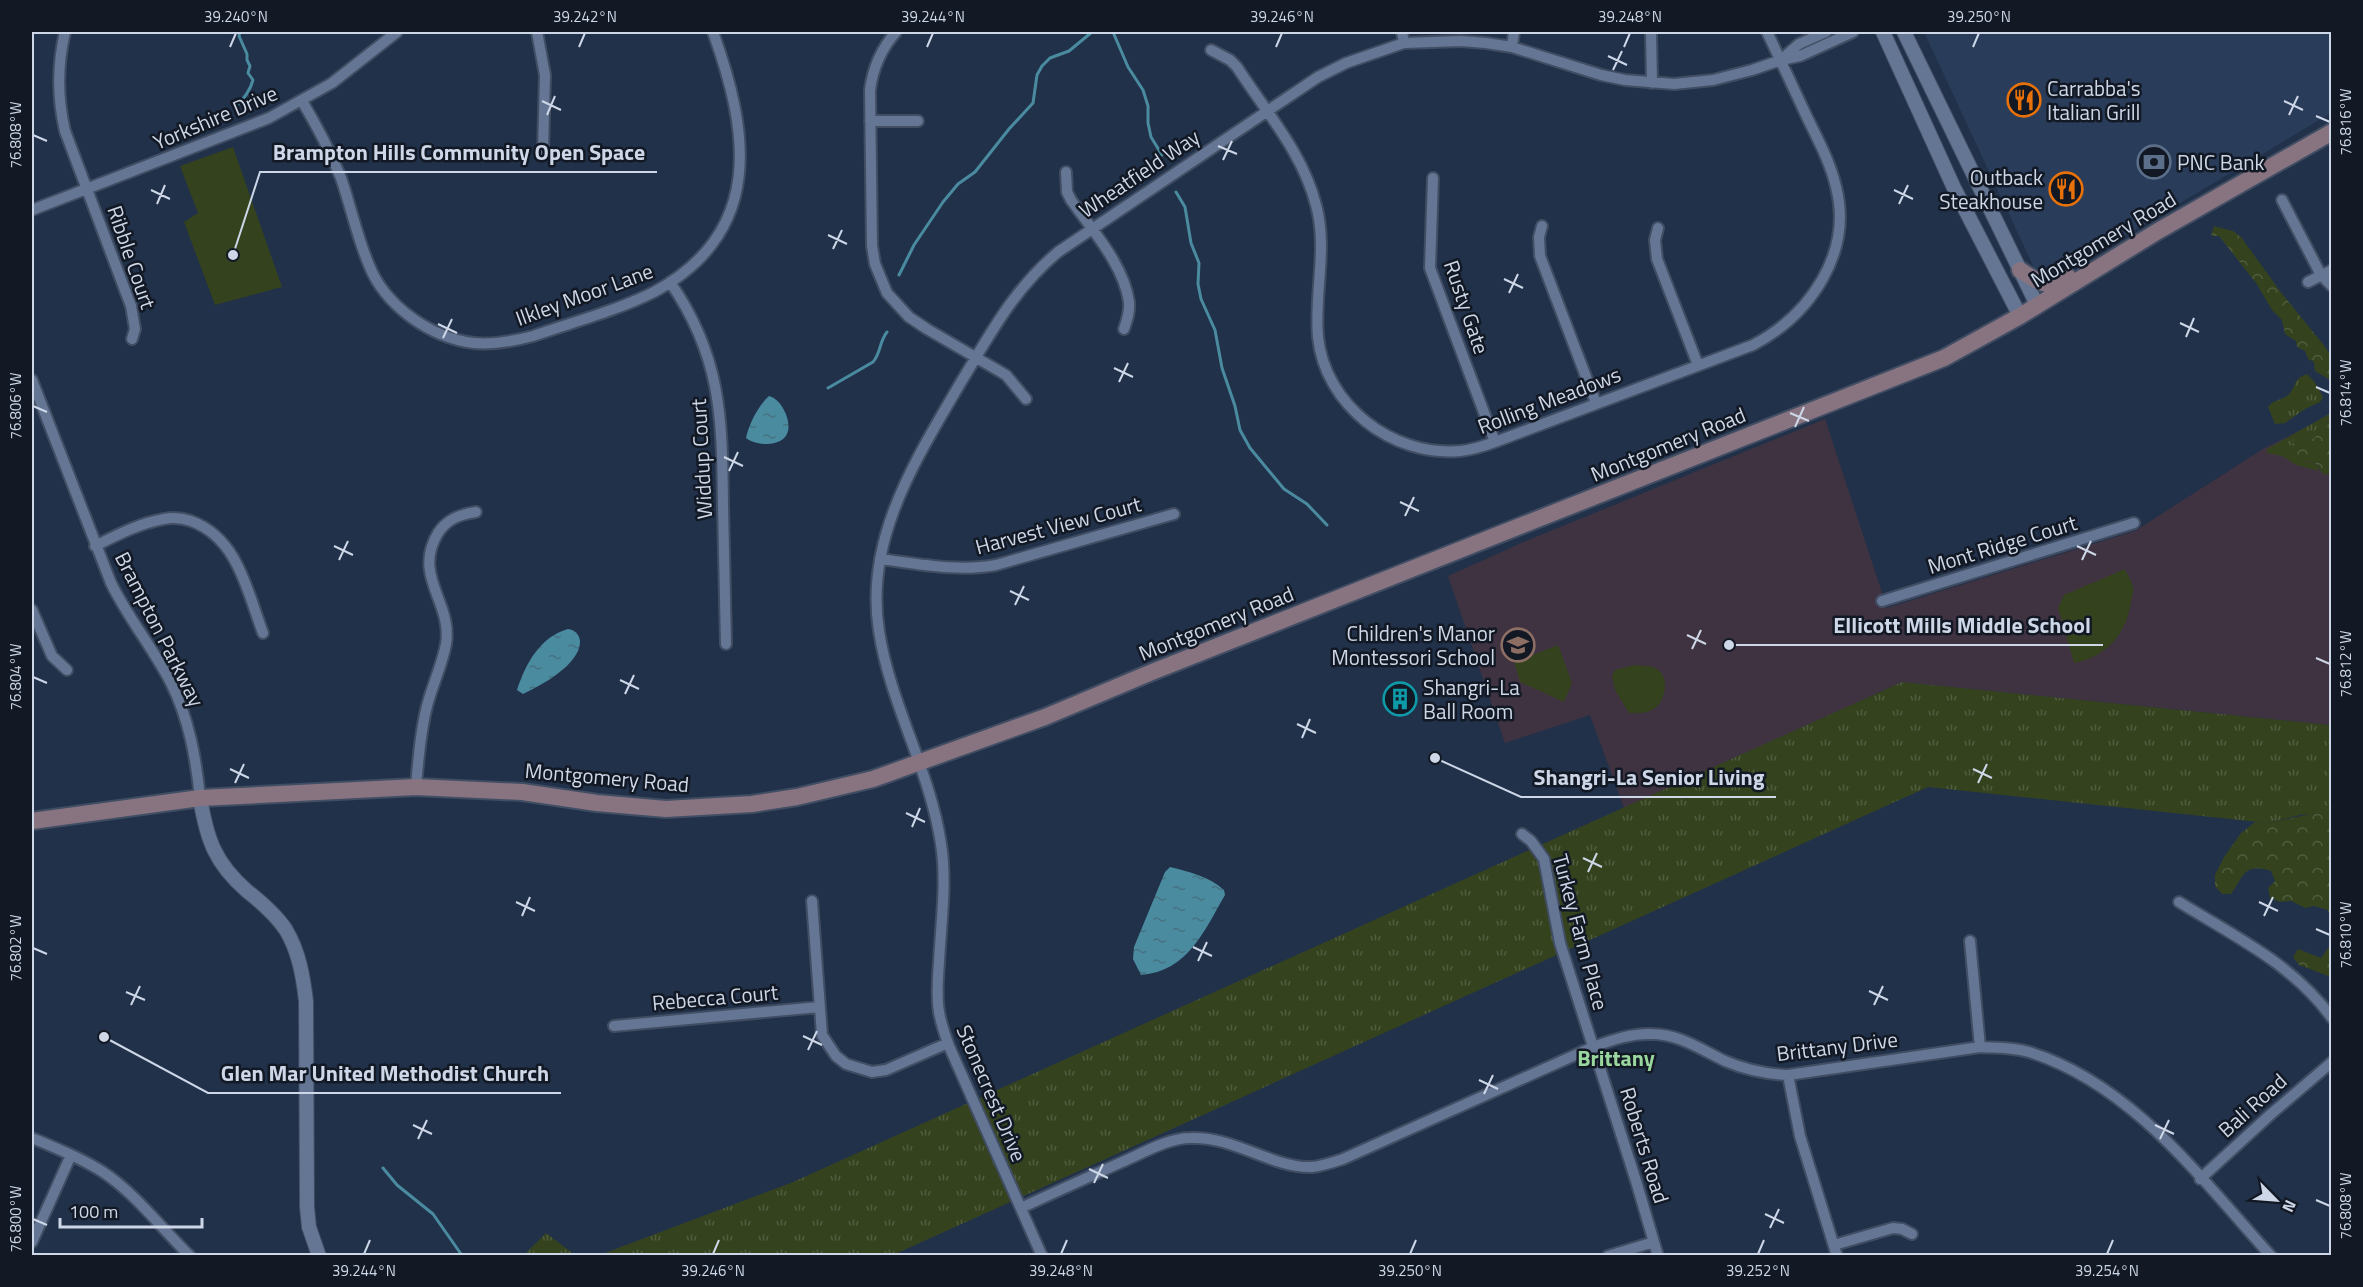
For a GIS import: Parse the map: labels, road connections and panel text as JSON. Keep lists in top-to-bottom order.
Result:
{
  "streets": {
    "main road": ["Montgomery Road"],
    "street": [
      "Yorkshire Drive",
      "Wheatfield Way",
      "Ribble Court",
      "Ilkley Moor Lane",
      "Rusty Gate",
      "Rolling Meadows",
      "Widdup Court",
      "Harvest View Court",
      "Mont Ridge Court",
      "Brampton Parkway",
      "Turkey Farm Place",
      "Rebecca Court",
      "Brittany Drive",
      "Stonecrest Drive",
      "Bali Road",
      "Roberts Road"
    ]
  },
  "crossings": [
    ["Yorkshire Drive", "Ribble Court"],
    ["Yorkshire Drive", "Ilkley Moor Lane"],
    ["Wheatfield Way", "Montgomery Road"],
    ["Wheatfield Way", "Rolling Meadows"],
    ["Wheatfield Way", "Harvest View Court"],
    ["Wheatfield Way", "Stonecrest Drive"],
    ["Montgomery Road", "Brampton Parkway"],
    ["Montgomery Road", "Stonecrest Drive"],
    ["Ilkley Moor Lane", "Widdup Court"],
    ["Rusty Gate", "Rolling Meadows"],
    ["Turkey Farm Place", "Brittany Drive"],
    ["Turkey Farm Place", "Roberts Road"],
    ["Brittany Drive", "Stonecrest Drive"],
    ["Brittany Drive", "Bali Road"],
    ["Brittany Drive", "Roberts Road"]
  ],
  "districts": ["Brittany"],
  "places": {
    "restaurant": ["Carrabba's Italian Grill", "Outback Steakhouse"],
    "bank": ["PNC Bank"],
    "other": [
      "Brampton Hills Community Open Space",
      "Ellicott Mills Middle School",
      "Shangri-La Senior Living",
      "Glen Mar United Methodist Church"
    ],
    "school or university": ["Children's Manor Montessori School"],
    "building": ["Shangri-La Ball Room"]
  },
  "scale_bar": "100 m",
  "north": "bottom right",
  "coordinates": [
    "39.240°N",
    "39.242°N",
    "39.244°N",
    "39.246°N",
    "39.248°N",
    "39.250°N",
    "76.816°W",
    "76.808°W",
    "76.814°W",
    "76.806°W",
    "76.812°W",
    "76.804°W",
    "76.810°W",
    "76.802°W",
    "76.800°W",
    "39.252°N",
    "39.254°N"
  ]
}
